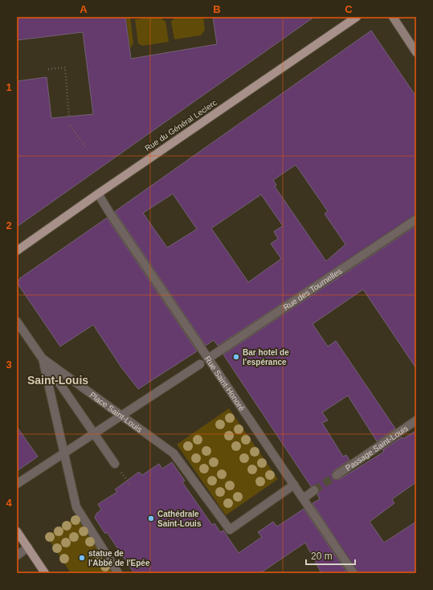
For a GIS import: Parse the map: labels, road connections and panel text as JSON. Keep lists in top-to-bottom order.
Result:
{
  "streets": {
    "main road": ["Rue du Général Leclerc"],
    "street": [
      "Rue des Tournelles",
      "Rue Saint-Honoré",
      "Place Saint-Louis",
      "Passage Saint-Louis"
    ]
  },
  "crossings": [
    ["Rue du Général Leclerc", "Rue Saint-Honoré"],
    ["Rue des Tournelles", "Rue Saint-Honoré"],
    ["Rue des Tournelles", "Place Saint-Louis"],
    ["Rue Saint-Honoré", "Place Saint-Louis"]
  ],
  "districts": ["Saint-Louis"],
  "places": ["Bar hotel de l'espérance", "Cathédrale Saint-Louis", "statue de l'Abbé de l'Epée"],
  "scale_bar": "20 m",
  "grid": {
    "columns": ["A", "B", "C"],
    "rows": [
      "1",
      "2",
      "3",
      "4"
    ]
  }
}
